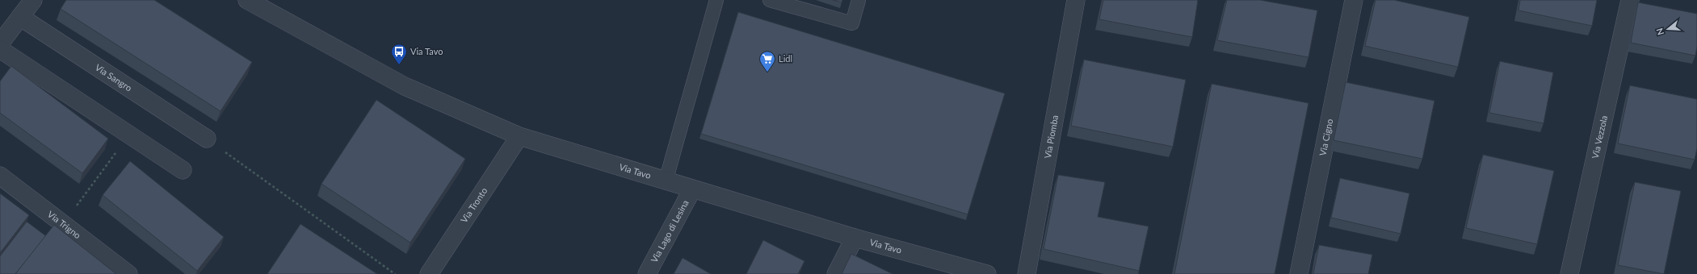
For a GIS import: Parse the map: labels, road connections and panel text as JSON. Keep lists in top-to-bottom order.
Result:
{
  "streets": {
    "street": [
      "Via Sangro",
      "Via Piomba",
      "Via Cigno",
      "Via Vezzola",
      "Via Tavo",
      "Via Tronto",
      "Via Trigno",
      "Via Lago di Lesina"
    ]
  },
  "crossings": [
    ["Via Tavo", "Via Tronto"],
    ["Via Tavo", "Via Lago di Lesina"]
  ],
  "places": {
    "bus stop": ["Via Tavo"],
    "supermarket": ["Lidl"]
  },
  "north": "left"
}
